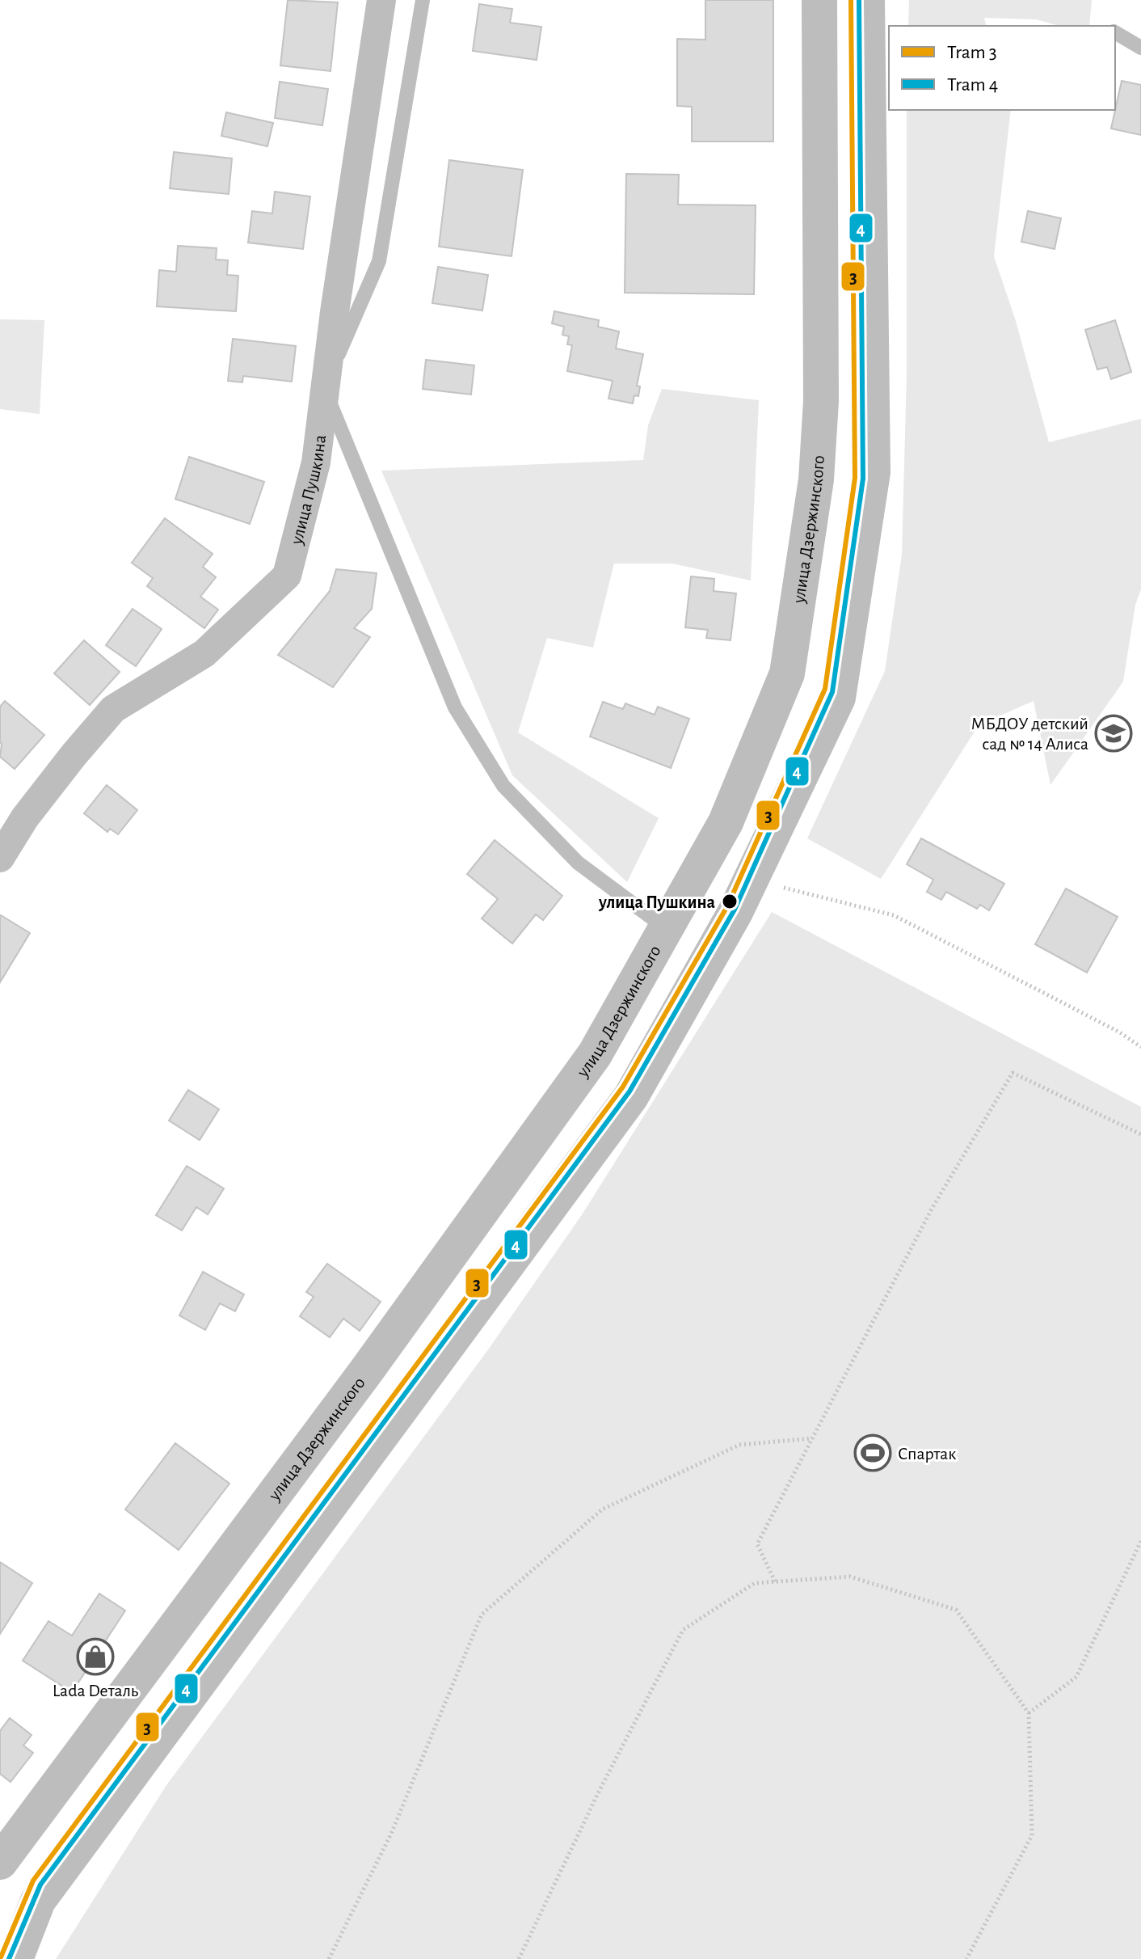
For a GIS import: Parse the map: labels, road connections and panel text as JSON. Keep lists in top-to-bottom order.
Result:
{
  "streets": {
    "main road": ["улица Дзержинского"],
    "street": ["улица Пушкина"]
  },
  "places": {
    "school or university": ["МБДОУ детский сад № 14 Алиса"],
    "other": ["улица Пушкина"],
    "sports": ["Спартак"],
    "shop": ["Lada Dеталь"]
  },
  "lines": ["tram line 3", "tram line 4"],
  "legend": ["Tram 3", "Tram 4"]
}
